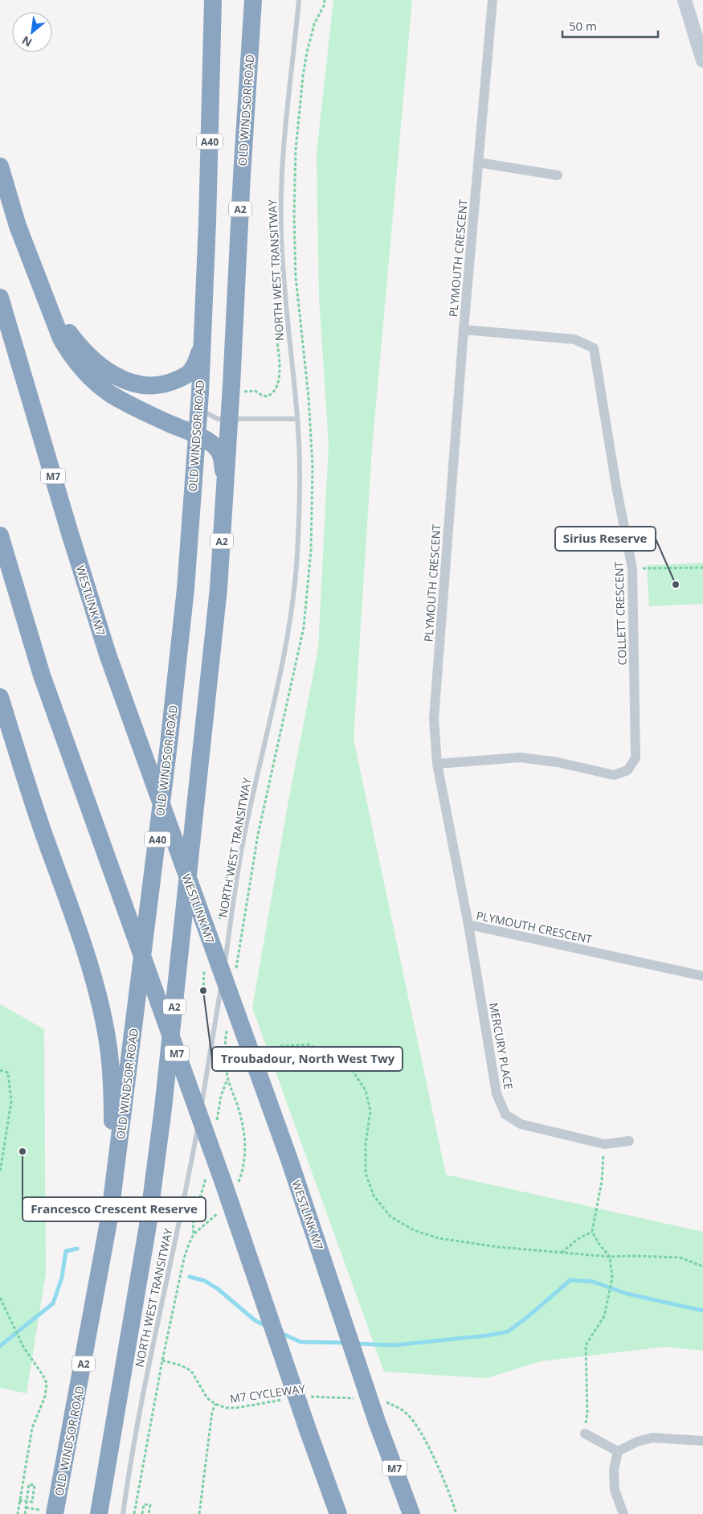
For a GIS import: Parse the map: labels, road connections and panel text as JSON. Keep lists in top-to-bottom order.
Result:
{
  "streets": {
    "highway": [
      "OLD WINDSOR ROAD",
      "A40",
      "A2",
      "M7",
      "WESTLINK M7"
    ],
    "street": ["PLYMOUTH CRESCENT", "COLLETT CRESCENT", "MERCURY PLACE"],
    "lane": ["NORTH WEST TRANSITWAY"],
    "path": ["M7 CYCLEWAY"]
  },
  "crossings": [
    ["PLYMOUTH CRESCENT", "COLLETT CRESCENT"],
    ["PLYMOUTH CRESCENT", "MERCURY PLACE"]
  ],
  "places": ["Sirius Reserve", "Troubadour, North West Twy", "Francesco Crescent Reserve"],
  "scale_bar": "50 m",
  "north": "bottom left"
}
